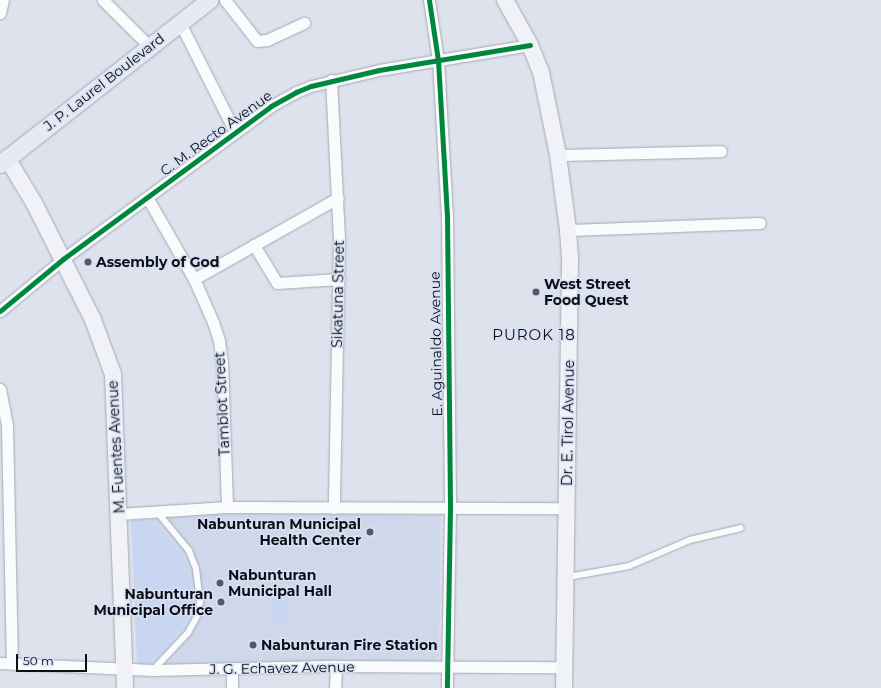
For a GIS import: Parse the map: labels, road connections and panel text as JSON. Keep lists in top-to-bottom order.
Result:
{
  "streets": {
    "main road": ["J. P. Laurel Boulevard", "Dr. E. Tirol Avenue", "M. Fuentes Avenue"],
    "street": [
      "C. M. Recto Avenue",
      "Sikatuna Street",
      "E. Aguinaldo Avenue",
      "Tamblot Street",
      "J. G. Echavez Avenue"
    ]
  },
  "crossings": [
    ["J. P. Laurel Boulevard", "M. Fuentes Avenue"],
    ["C. M. Recto Avenue", "Sikatuna Street"],
    ["C. M. Recto Avenue", "E. Aguinaldo Avenue"],
    ["C. M. Recto Avenue", "Tamblot Street"],
    ["C. M. Recto Avenue", "Dr. E. Tirol Avenue"],
    ["C. M. Recto Avenue", "M. Fuentes Avenue"],
    ["E. Aguinaldo Avenue", "J. G. Echavez Avenue"],
    ["Dr. E. Tirol Avenue", "J. G. Echavez Avenue"],
    ["M. Fuentes Avenue", "J. G. Echavez Avenue"]
  ],
  "districts": ["PUROK 18"],
  "places": [
    "Assembly of God",
    "West Street Food Quest",
    "Nabunturan Municipal Health Center",
    "Nabunturan Municipal Hall",
    "Nabunturan Municipal Office",
    "Nabunturan Fire Station"
  ],
  "scale_bar": "50 m"
}
